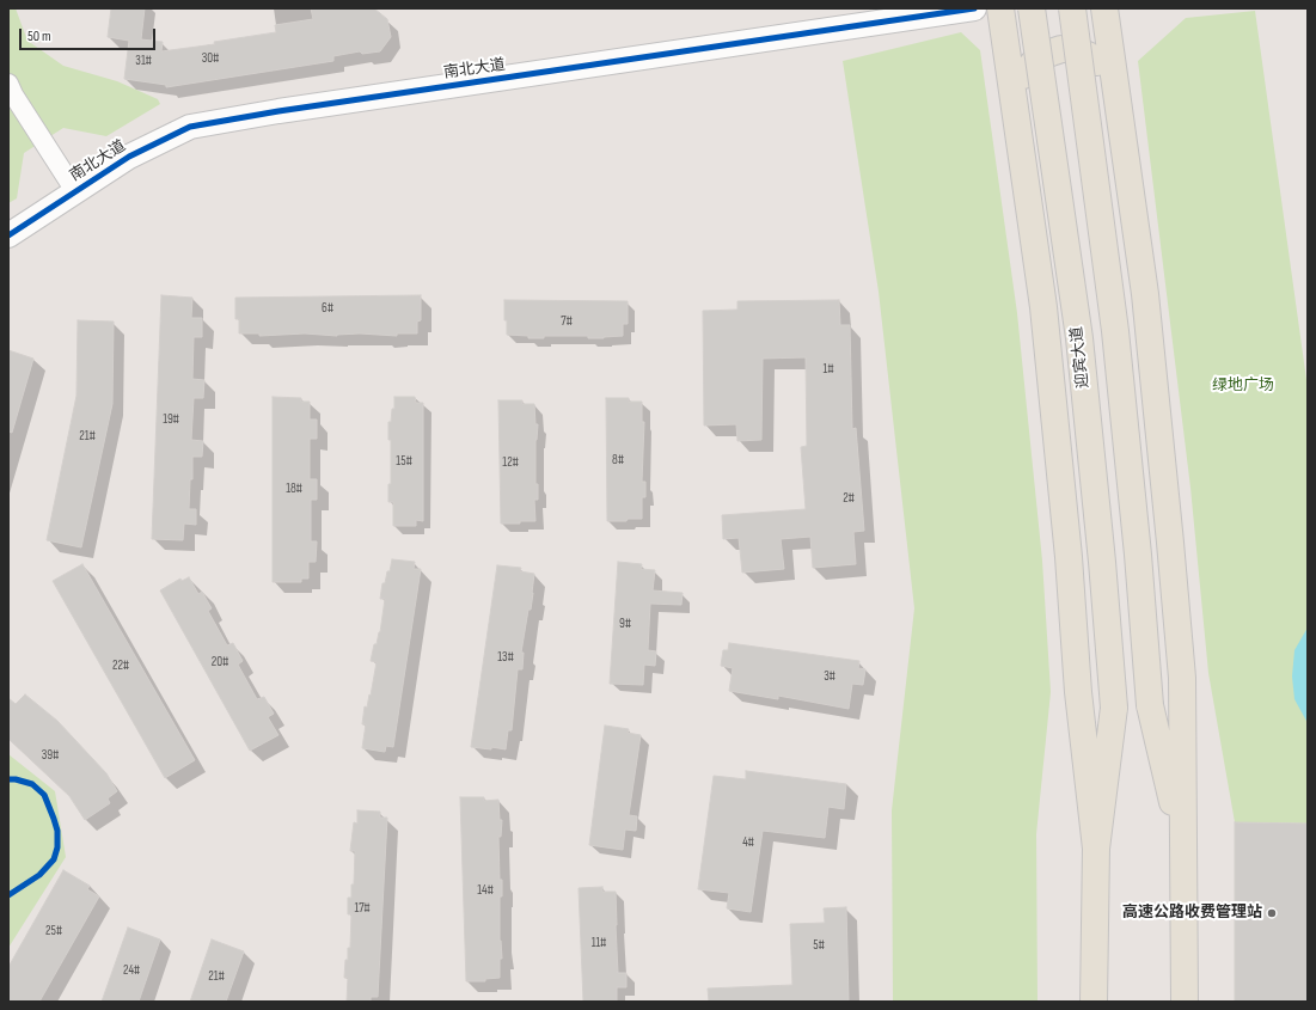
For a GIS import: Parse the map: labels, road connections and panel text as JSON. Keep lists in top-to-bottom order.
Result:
{
  "streets": {
    "main road": ["迎宾大道"],
    "street": ["南北大道"]
  },
  "parks": ["绿地广场"],
  "places": ["高速公路收费管理站"],
  "house_numbers": [
    "30#",
    "31#",
    "6#",
    "7#",
    "1#",
    "19#",
    "21#",
    "8#",
    "15#",
    "12#",
    "18#",
    "2#",
    "9#",
    "13#",
    "20#",
    "22#",
    "3#",
    "39#",
    "4#",
    "14#",
    "17#",
    "25#",
    "11#",
    "5#",
    "24#",
    "21#"
  ],
  "scale_bar": "50 m"
}
